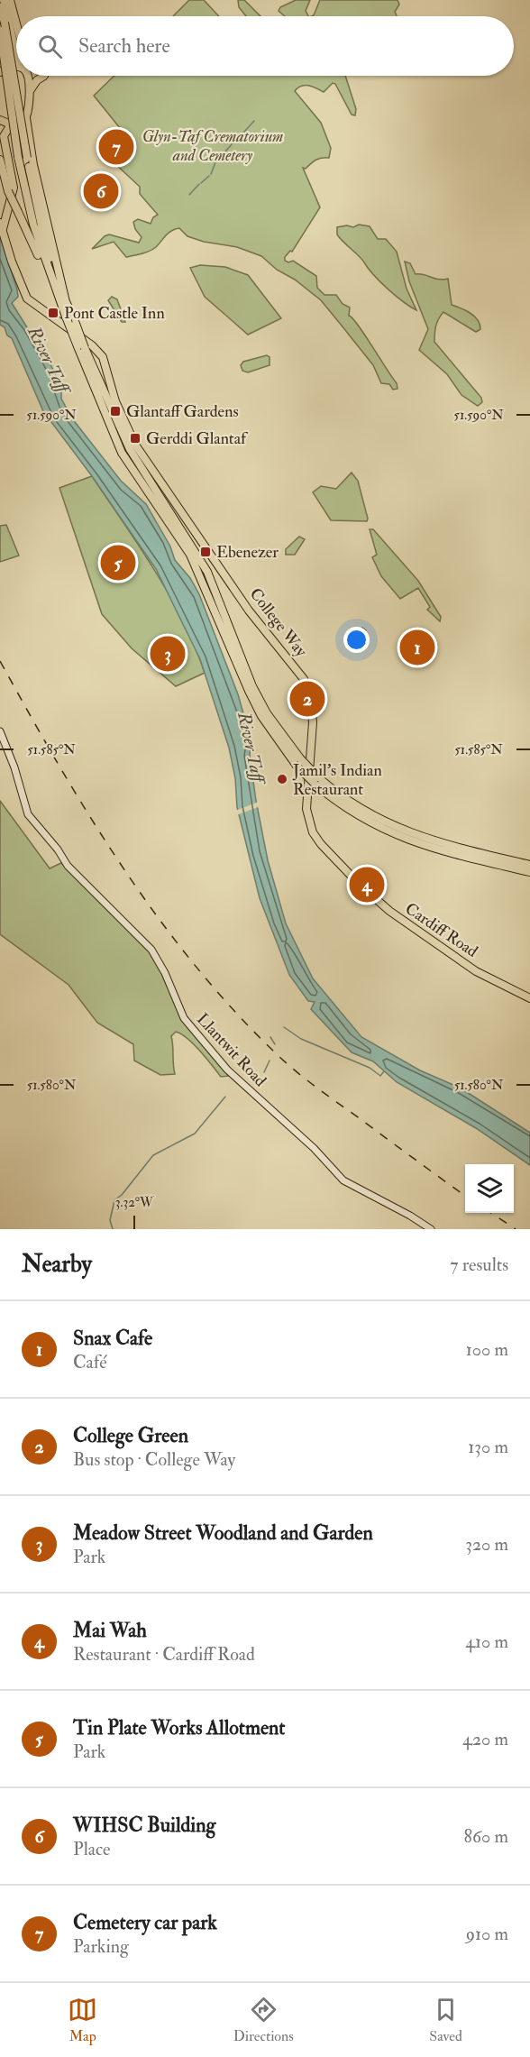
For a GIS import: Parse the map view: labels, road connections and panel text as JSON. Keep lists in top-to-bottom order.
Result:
{
  "streets": {
    "main road": ["College Way", "Cardiff Road", "Llantwit Road"]
  },
  "crossings": [
    ["College Way", "Cardiff Road"]
  ],
  "water": ["River Taff"],
  "parks": ["Glyn-Taf Crematorium and Cemetery"],
  "places": {
    "transit": [
      "Pont Castle Inn",
      "Glantaff Gardens",
      "Gerddi Glantaf",
      "Ebenezer"
    ],
    "other": ["Jamil's Indian Restaurant"]
  },
  "page": {
    "search": "Search here",
    "pins": [
      "7",
      "6",
      "5",
      "1",
      "3",
      "2",
      "4"
    ],
    "heading": ["Nearby", "7 results"],
    "list": [
      {
        "mark": "1",
        "name": "Snax Cafe",
        "note": "Café",
        "value": "100 m"
      },
      {
        "mark": "2",
        "name": "College Green",
        "note": "Bus stop · College Way",
        "value": "130 m"
      },
      {
        "mark": "3",
        "name": "Meadow Street Woodland and Garden",
        "note": "Park",
        "value": "320 m"
      },
      {
        "mark": "4",
        "name": "Mai Wah",
        "note": "Restaurant · Cardiff Road",
        "value": "410 m"
      },
      {
        "mark": "5",
        "name": "Tin Plate Works Allotment",
        "note": "Park",
        "value": "420 m"
      },
      {
        "mark": "6",
        "name": "WIHSC Building",
        "note": "Place",
        "value": "860 m"
      },
      {
        "mark": "7",
        "name": "Cemetery car park",
        "note": "Parking",
        "value": "910 m"
      }
    ],
    "nav": ["Map", "Directions", "Saved"]
  },
  "coordinates": [
    "51.590°N",
    "51.585°N",
    "51.580°N",
    "3.32°W"
  ]
}
